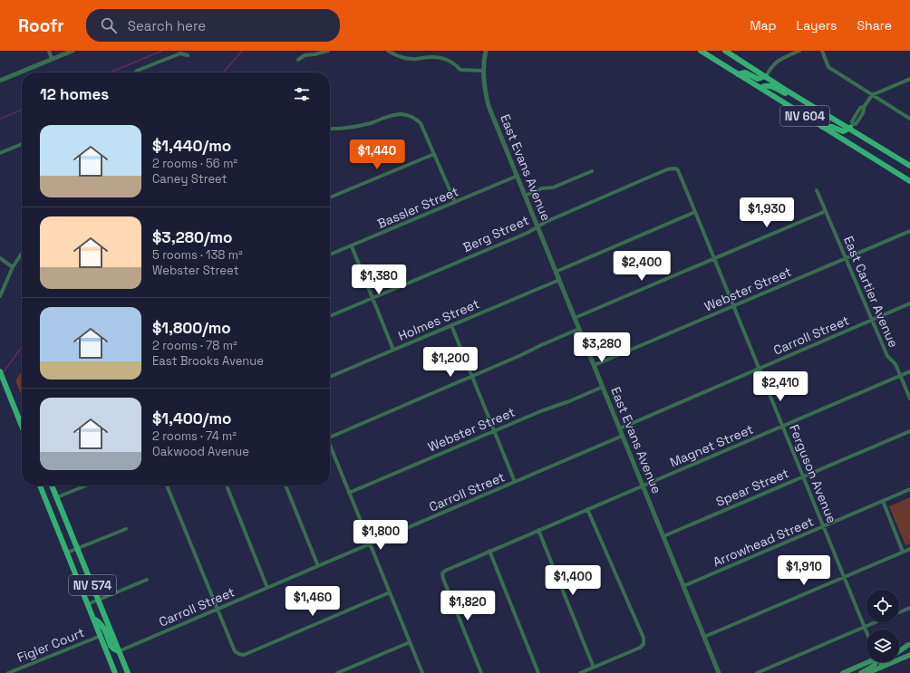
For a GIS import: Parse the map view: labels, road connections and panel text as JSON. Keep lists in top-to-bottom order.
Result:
{
  "streets": {
    "main road": ["NV 604", "NV 574"],
    "street": [
      "East Evans Avenue",
      "Bassler Street",
      "Berg Street",
      "Webster Street",
      "East Cartier Avenue",
      "Holmes Street",
      "Carroll Street",
      "Magnet Street",
      "Ferguson Avenue",
      "Spear Street",
      "Arrowhead Street",
      "Figler Court"
    ]
  },
  "crossings": [
    ["East Evans Avenue", "Bassler Street"],
    ["East Evans Avenue", "Berg Street"],
    ["East Evans Avenue", "Webster Street"],
    ["East Evans Avenue", "Holmes Street"],
    ["East Evans Avenue", "Carroll Street"],
    ["East Evans Avenue", "Magnet Street"],
    ["East Evans Avenue", "Spear Street"],
    ["East Evans Avenue", "Arrowhead Street"],
    ["Berg Street", "Ferguson Avenue"],
    ["Webster Street", "East Cartier Avenue"],
    ["Webster Street", "Ferguson Avenue"],
    ["East Cartier Avenue", "Carroll Street"],
    ["East Cartier Avenue", "Magnet Street"],
    ["Carroll Street", "Ferguson Avenue"],
    ["Carroll Street", "NV 574"],
    ["Magnet Street", "Ferguson Avenue"],
    ["Ferguson Avenue", "Spear Street"],
    ["Ferguson Avenue", "Arrowhead Street"],
    ["NV 574", "Figler Court"]
  ],
  "page": {
    "header": "Roofr",
    "search": "Search here",
    "nav": ["Map", "Layers", "Share"],
    "heading": "12 homes",
    "list": [
      {
        "name": "$1,440/mo",
        "note": "2 rooms · 56 m² · Caney Street"
      },
      {
        "name": "$3,280/mo",
        "note": "5 rooms · 138 m² · Webster Street"
      },
      {
        "name": "$1,800/mo",
        "note": "2 rooms · 78 m² · East Brooks Avenue"
      },
      {
        "name": "$1,400/mo",
        "note": "2 rooms · 74 m² · Oakwood Avenue"
      }
    ],
    "price": [
      "$1,440",
      "$1,930",
      "$2,400",
      "$1,380",
      "$3,280",
      "$1,200",
      "$2,410",
      "$1,800",
      "$1,910",
      "$1,400",
      "$1,460",
      "$1,820"
    ]
  }
}
